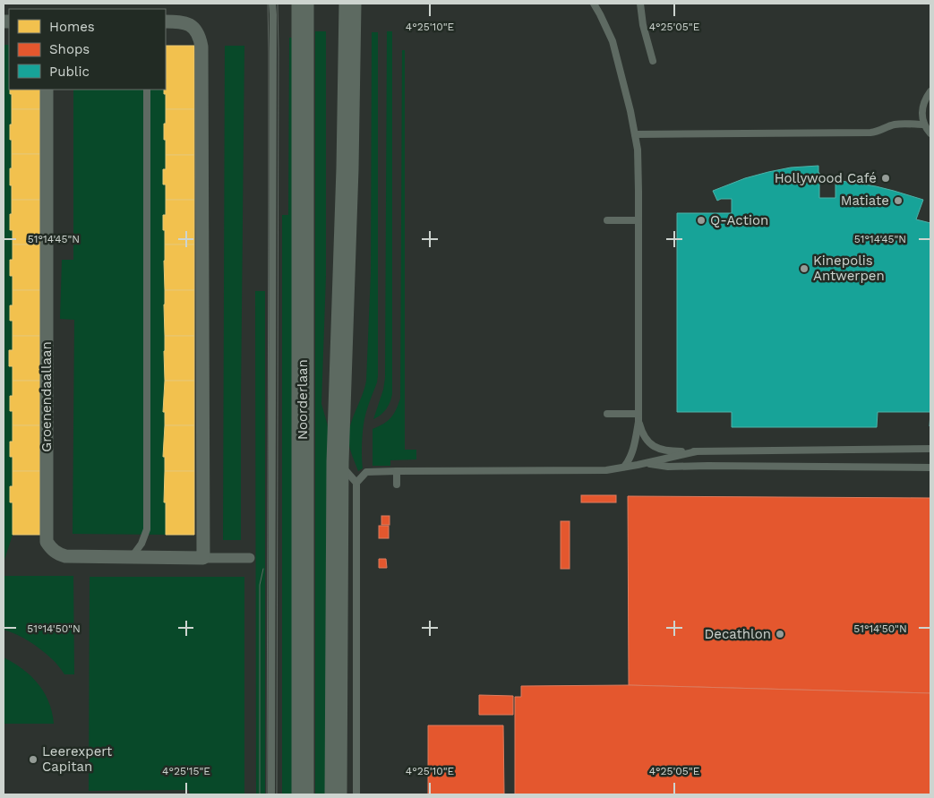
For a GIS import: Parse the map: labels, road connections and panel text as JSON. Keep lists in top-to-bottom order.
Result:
{
  "streets": {
    "main road": ["Noorderlaan"],
    "street": ["Groenendaallaan"]
  },
  "places": [
    "Hollywood Café",
    "Matiate",
    "Q-Action",
    "Kinepolis Antwerpen",
    "Decathlon",
    "Leerexpert Capitan"
  ],
  "legend": ["Homes", "Shops", "Public"],
  "coordinates": [
    "4°25'10\"E",
    "4°25'05\"E",
    "51°14'45\"N",
    "51°14'50\"N",
    "4°25'15\"E"
  ]
}
